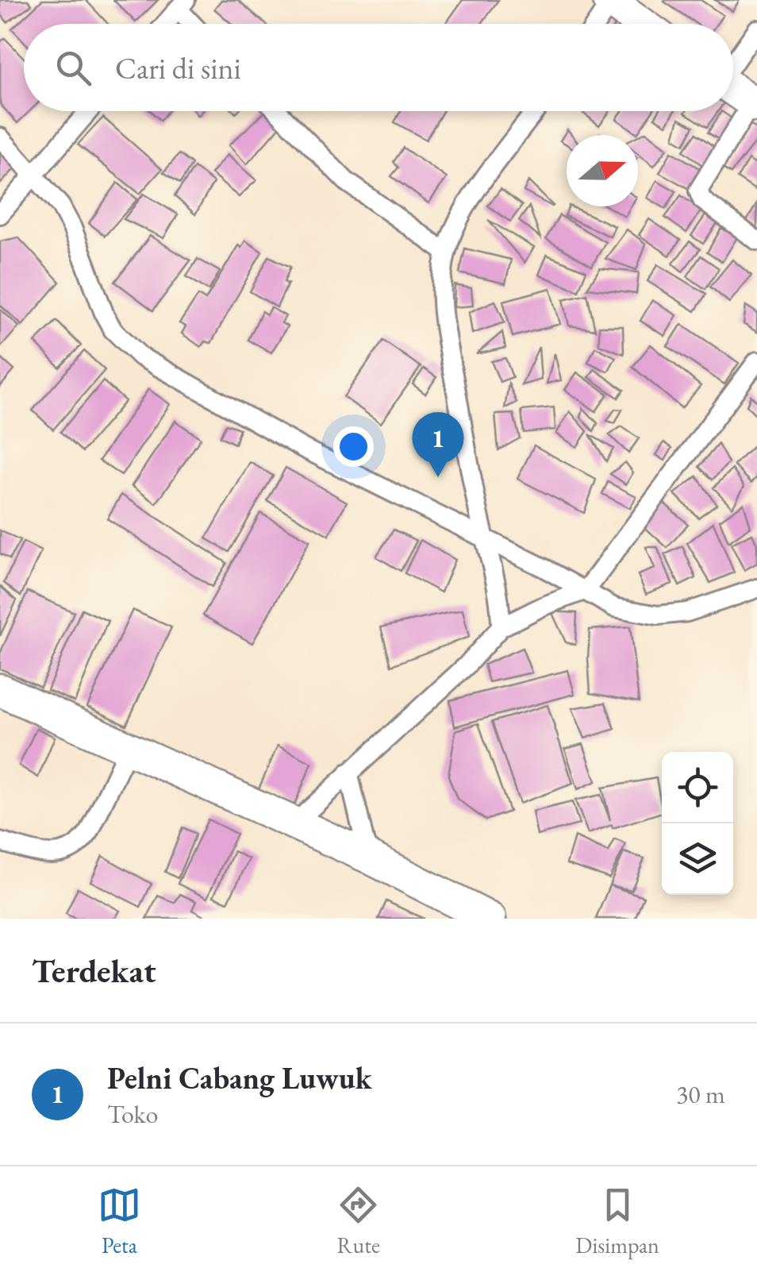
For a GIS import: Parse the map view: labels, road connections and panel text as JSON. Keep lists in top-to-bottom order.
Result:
{
  "north": "right",
  "page": {
    "search": "Cari di sini",
    "pins": "1",
    "heading": "Terdekat",
    "list": [
      {
        "mark": "1",
        "name": "Pelni Cabang Luwuk",
        "note": "Toko",
        "value": "30 m"
      }
    ],
    "nav": ["Peta", "Rute", "Disimpan"]
  }
}
